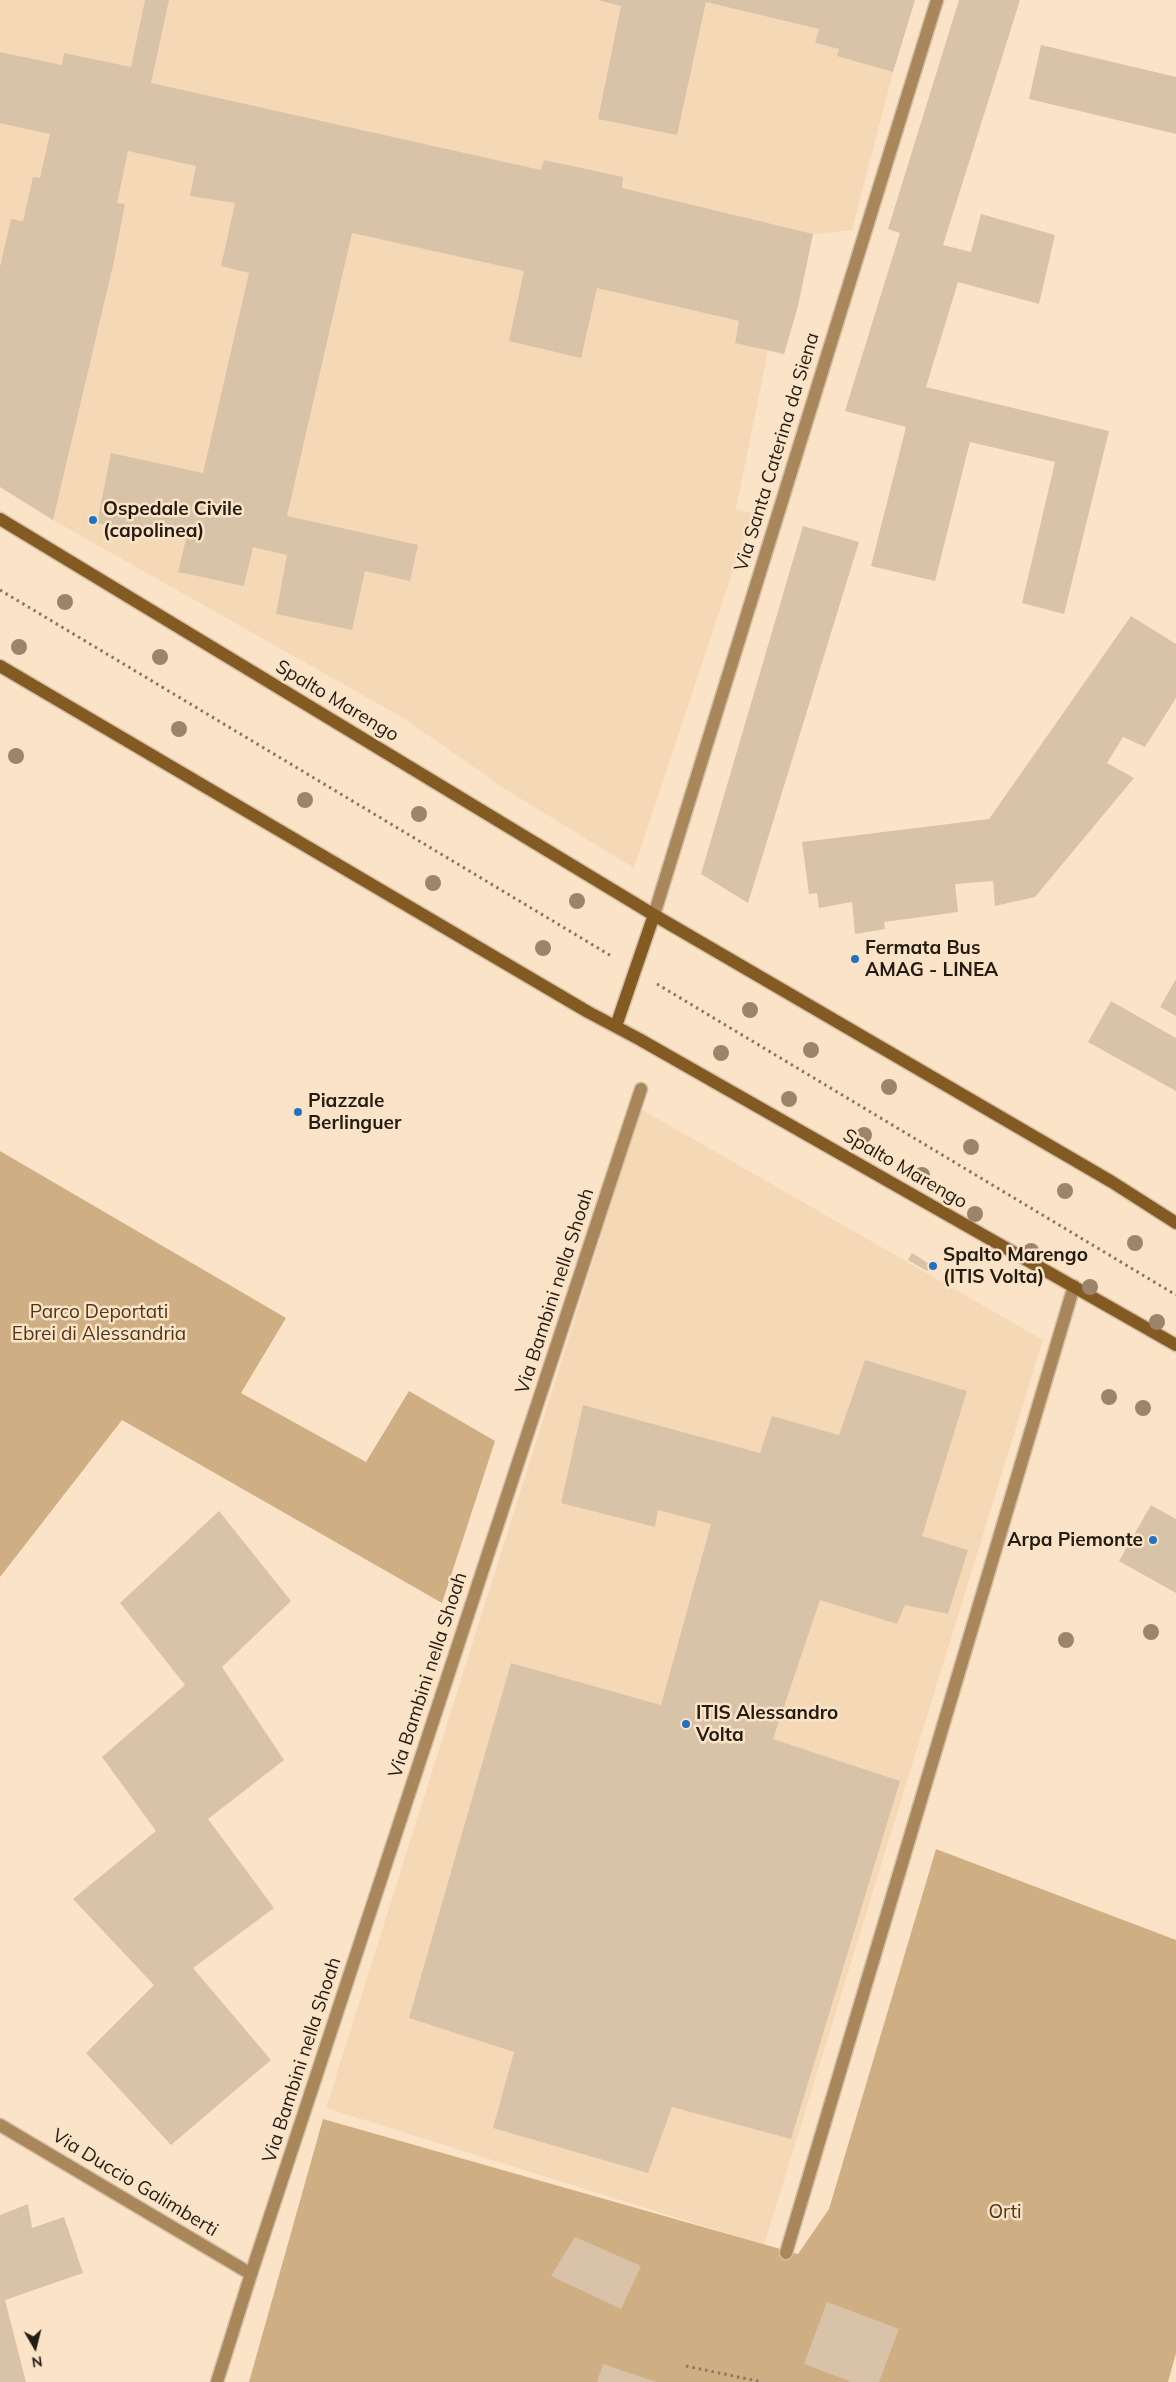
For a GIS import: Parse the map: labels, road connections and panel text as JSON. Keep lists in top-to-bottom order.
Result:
{
  "streets": {
    "main road": ["Spalto Marengo"],
    "street": ["Via Santa Caterina da Siena", "Via Bambini nella Shoah", "Via Duccio Galimberti"]
  },
  "crossings": [
    ["Via Santa Caterina da Siena", "Spalto Marengo"],
    ["Via Bambini nella Shoah", "Via Duccio Galimberti"]
  ],
  "parks": ["Parco Deportati Ebrei di Alessandria", "Orti"],
  "places": [
    "Ospedale Civile (capolinea)",
    "Fermata Bus AMAG - LINEA",
    "Piazzale Berlinguer",
    "Spalto Marengo (ITIS Volta)",
    "Arpa Piemonte",
    "ITIS Alessandro Volta"
  ],
  "north": "bottom"
}
